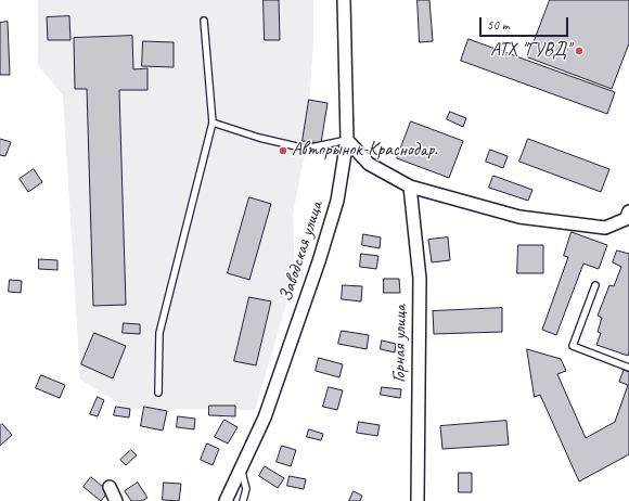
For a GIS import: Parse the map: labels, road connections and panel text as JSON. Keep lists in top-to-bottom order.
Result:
{
  "streets": {
    "street": ["Заводская улица", "Горная улица"]
  },
  "places": ["АТХ \"ГУВД\"", "Авторынок-Краснодар."],
  "scale_bar": "50 m"
}
